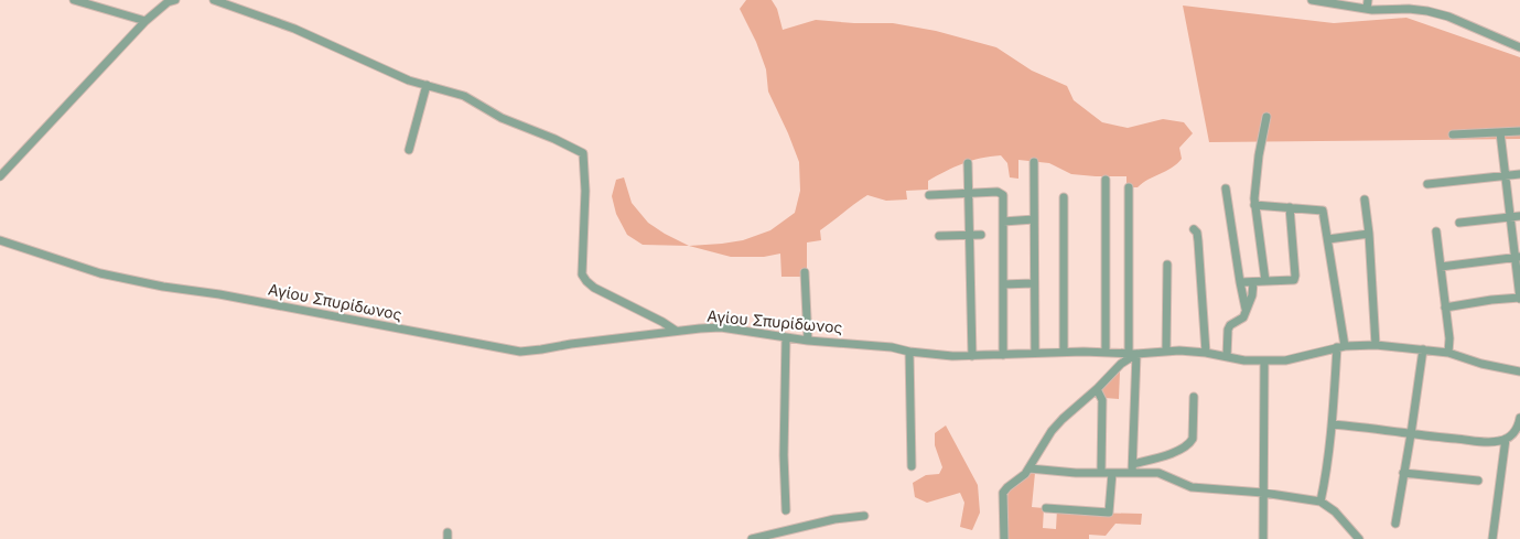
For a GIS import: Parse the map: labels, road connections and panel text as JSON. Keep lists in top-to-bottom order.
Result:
{
  "streets": {
    "street": ["Αγίου Σπυρίδωνος"]
  }
}
